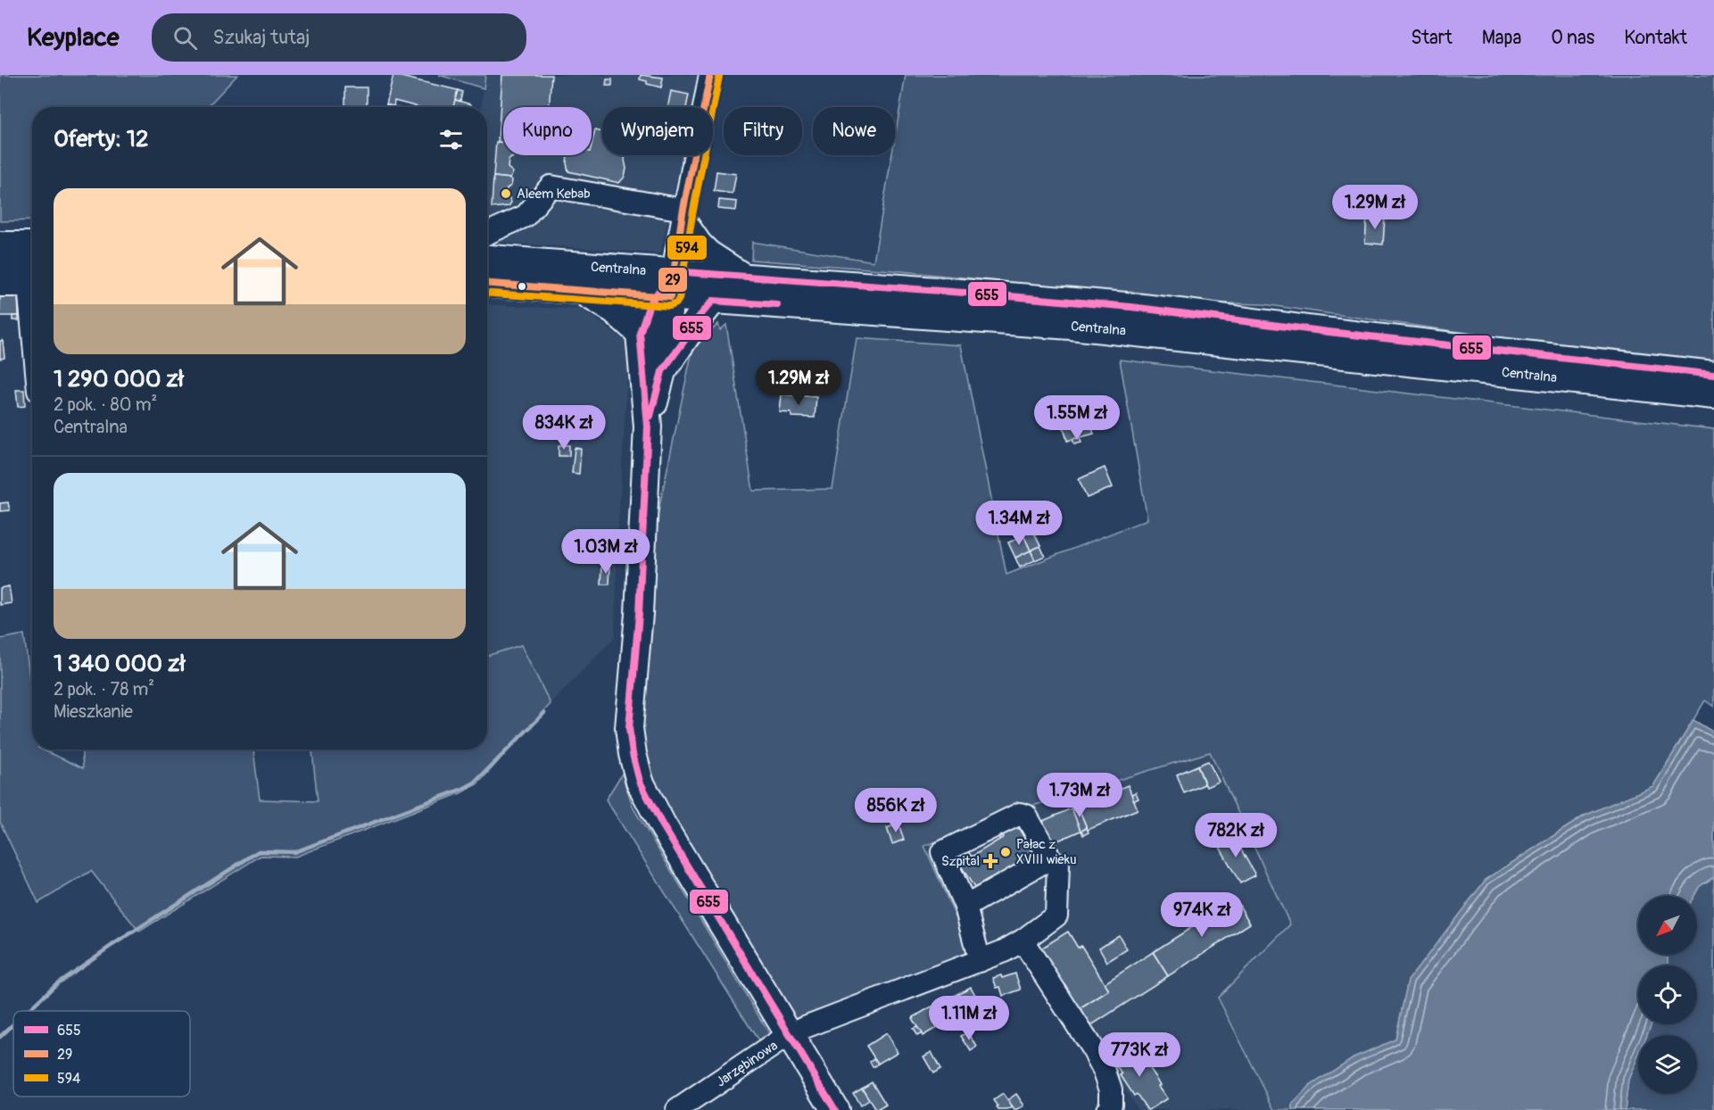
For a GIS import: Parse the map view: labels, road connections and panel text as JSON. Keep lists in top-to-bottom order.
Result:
{
  "streets": {
    "main road": ["Centralna"],
    "street": ["Jarzębinowa"]
  },
  "places": {
    "other": ["Aleem Kebab", "Pałac z XVIII wieku"],
    "health": ["Szpital"]
  },
  "lines": ["transit line 29", "transit line 594", "transit line 655"],
  "legend": ["655", "29", "594"],
  "north": "bottom left",
  "page": {
    "header": "Keyplace",
    "search": "Szukaj tutaj",
    "nav": [
      "Start",
      "Mapa",
      "O nas",
      "Kontakt"
    ],
    "chip": [
      "Kupno",
      "Wynajem",
      "Filtry",
      "Nowe"
    ],
    "heading": "Oferty: 12",
    "list": [
      {
        "name": "1 290 000 zł",
        "note": "2 pok. · 80 m² · Centralna"
      },
      {
        "name": "1 340 000 zł",
        "note": "2 pok. · 78 m² · Mieszkanie"
      }
    ],
    "price": [
      "1.29M zł",
      "1.29M zł",
      "1.55M zł",
      "834K zł",
      "1.34M zł",
      "1.03M zł",
      "1.73M zł",
      "856K zł",
      "782K zł",
      "974K zł",
      "1.11M zł",
      "773K zł"
    ]
  }
}
